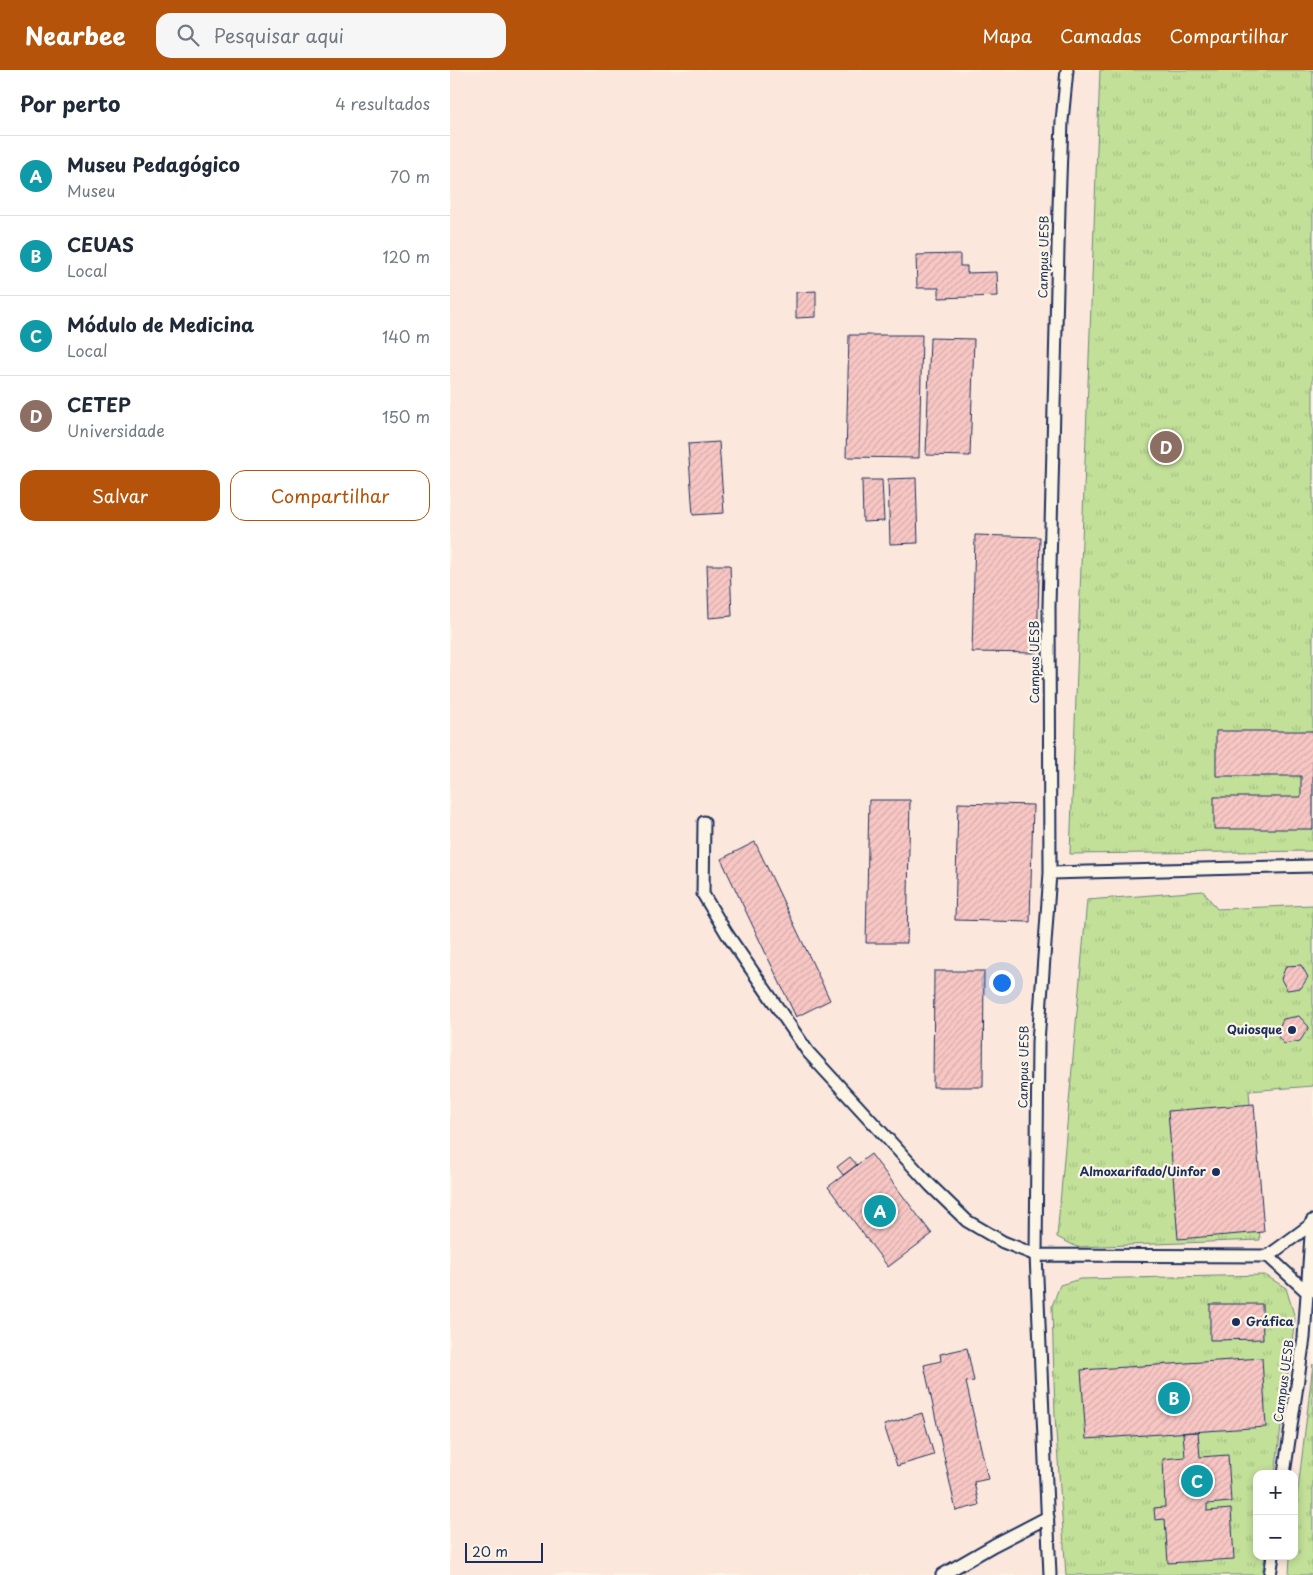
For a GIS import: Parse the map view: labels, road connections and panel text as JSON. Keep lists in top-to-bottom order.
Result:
{
  "streets": {
    "lane": ["Campus UESB"]
  },
  "places": ["Quiosque", "Almoxarifado/Uinfor", "Gráfica"],
  "scale_bar": "20 m",
  "page": {
    "header": "Nearbee",
    "search": "Pesquisar aqui",
    "nav": ["Mapa", "Camadas", "Compartilhar"],
    "heading": ["Por perto", "4 resultados"],
    "list": [
      {
        "mark": "A",
        "name": "Museu Pedagógico",
        "note": "Museu",
        "value": "70 m"
      },
      {
        "mark": "B",
        "name": "CEUAS",
        "note": "Local",
        "value": "120 m"
      },
      {
        "mark": "C",
        "name": "Módulo de Medicina",
        "note": "Local",
        "value": "140 m"
      },
      {
        "mark": "D",
        "name": "CETEP",
        "note": "Universidade",
        "value": "150 m"
      }
    ],
    "pins": [
      "D",
      "A",
      "B",
      "C"
    ],
    "buttons": ["Salvar", "Compartilhar"],
    "map_buttons": ["+", "−"],
    "scale": "20 m"
  }
}
